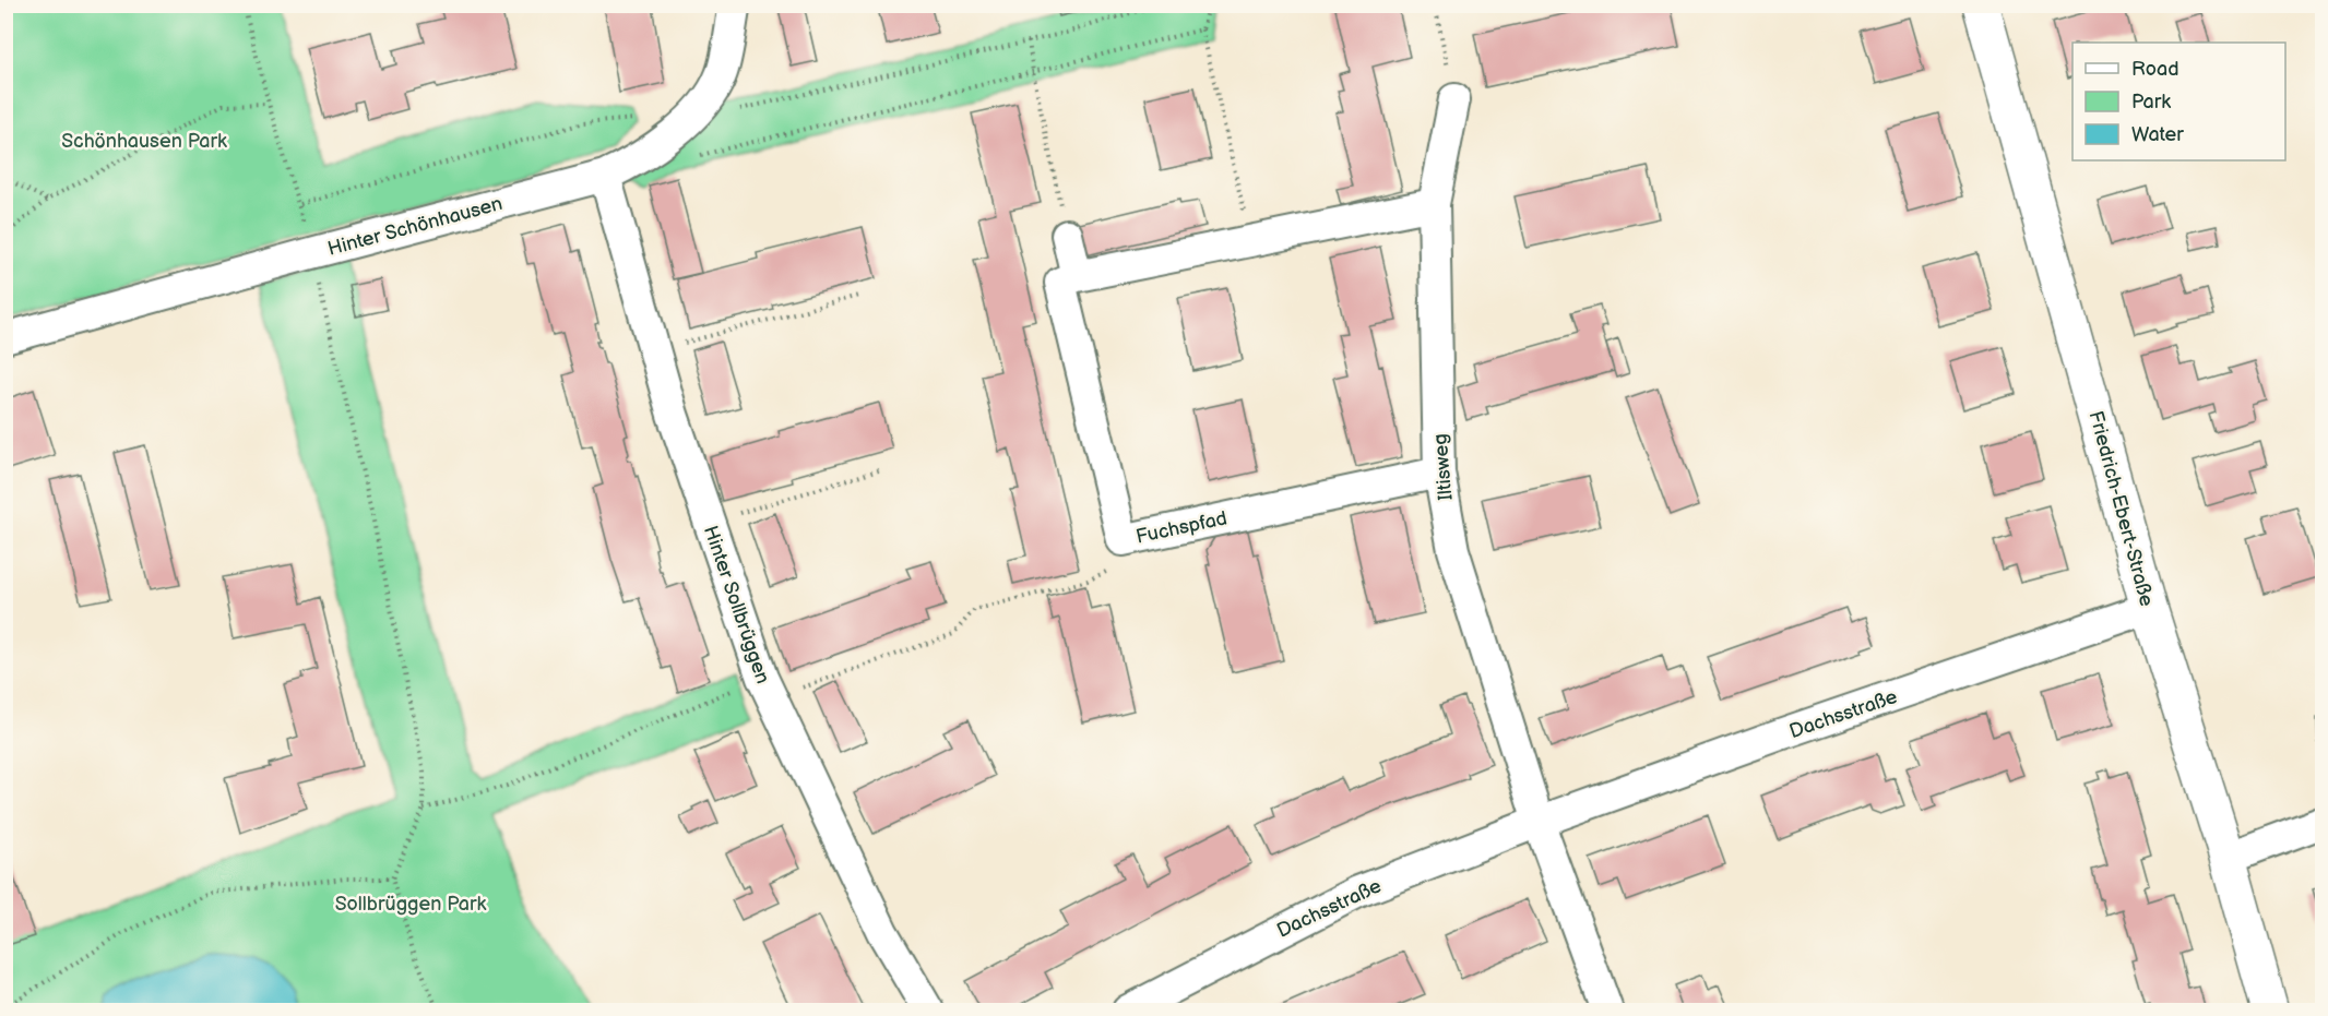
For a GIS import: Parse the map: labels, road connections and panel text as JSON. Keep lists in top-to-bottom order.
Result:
{
  "streets": {
    "street": [
      "Hinter Schönhausen",
      "Iltisweg",
      "Friedrich-Ebert-Straße",
      "Fuchspfad",
      "Hinter Sollbrüggen",
      "Dachsstraße"
    ]
  },
  "crossings": [
    ["Hinter Schönhausen", "Hinter Sollbrüggen"],
    ["Iltisweg", "Fuchspfad"],
    ["Iltisweg", "Dachsstraße"],
    ["Friedrich-Ebert-Straße", "Dachsstraße"]
  ],
  "parks": ["Schönhausen Park", "Sollbrüggen Park"],
  "legend": ["Road", "Park", "Water"]
}
